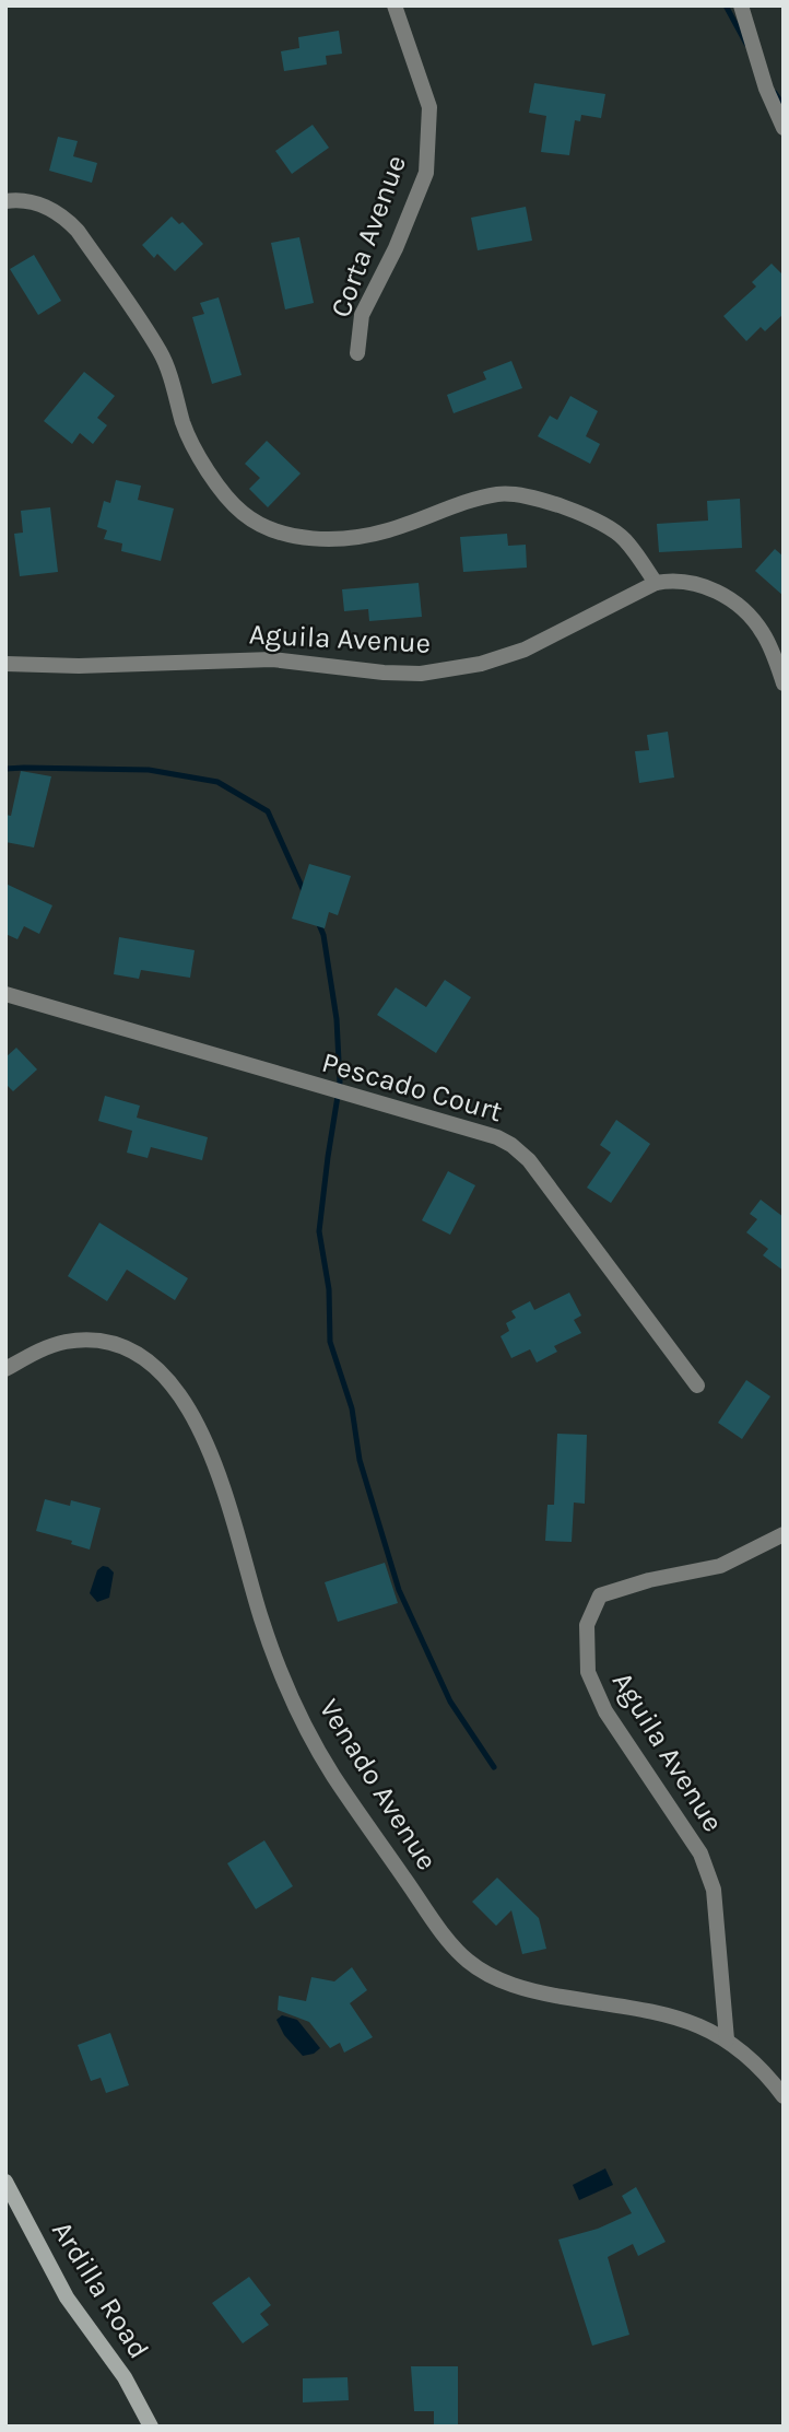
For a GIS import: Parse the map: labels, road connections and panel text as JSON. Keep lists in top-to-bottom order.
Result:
{
  "streets": {
    "street": [
      "Corta Avenue",
      "Aguila Avenue",
      "Pescado Court",
      "Venado Avenue",
      "Ardilla Road"
    ]
  },
  "crossings": [
    ["Aguila Avenue", "Venado Avenue"]
  ]
}
